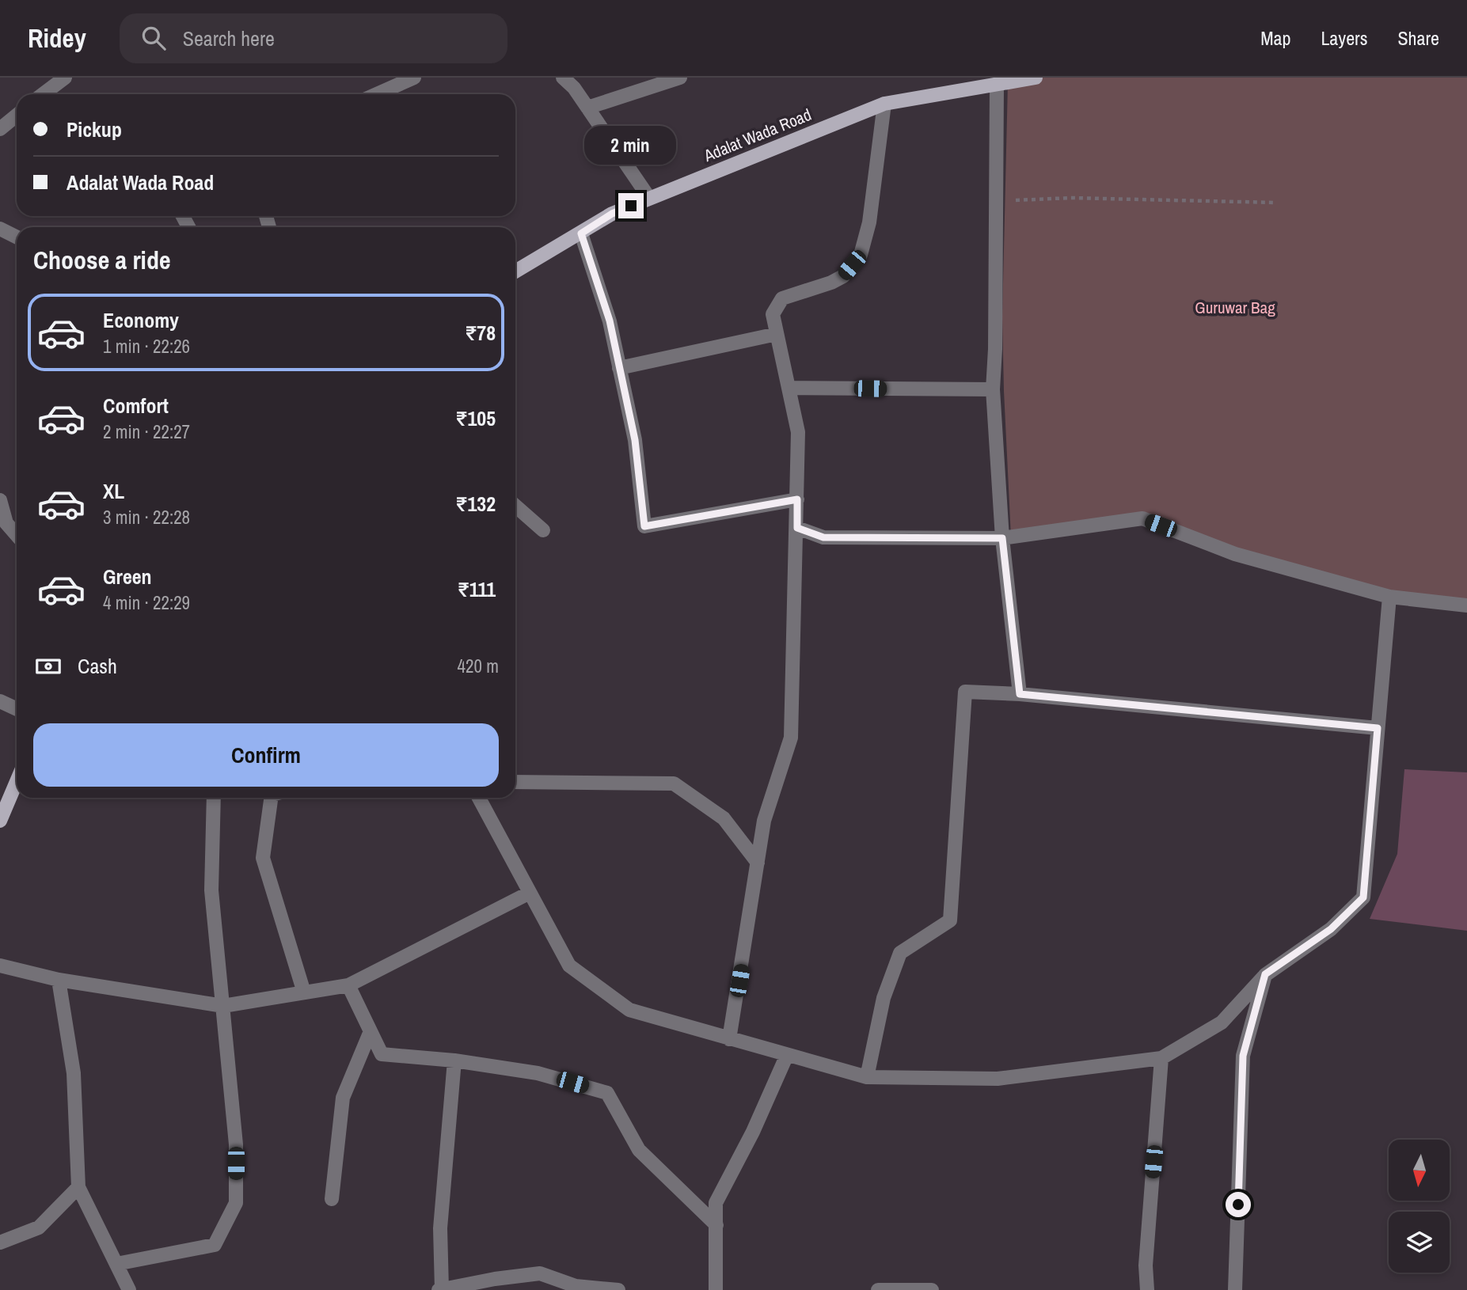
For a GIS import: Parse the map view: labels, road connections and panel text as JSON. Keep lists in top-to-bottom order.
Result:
{
  "streets": {
    "main road": ["Adalat Wada Road"]
  },
  "parks": ["Guruwar Bag"],
  "north": "bottom",
  "page": {
    "header": "Ridey",
    "search": "Search here",
    "nav": ["Map", "Layers", "Share"],
    "banner": ["Pickup", "Adalat Wada Road"],
    "bubble": "2 min",
    "heading": "Choose a ride",
    "list": [
      {
        "name": "Economy",
        "note": "1 min · 22:26",
        "value": "₹78"
      },
      {
        "name": "Comfort",
        "note": "2 min · 22:27",
        "value": "₹105"
      },
      {
        "name": "XL",
        "note": "3 min · 22:28",
        "value": "₹132"
      },
      {
        "name": "Green",
        "note": "4 min · 22:29",
        "value": "₹111"
      }
    ],
    "pay": ["Cash", "420 m"],
    "buttons": "Confirm"
  }
}
